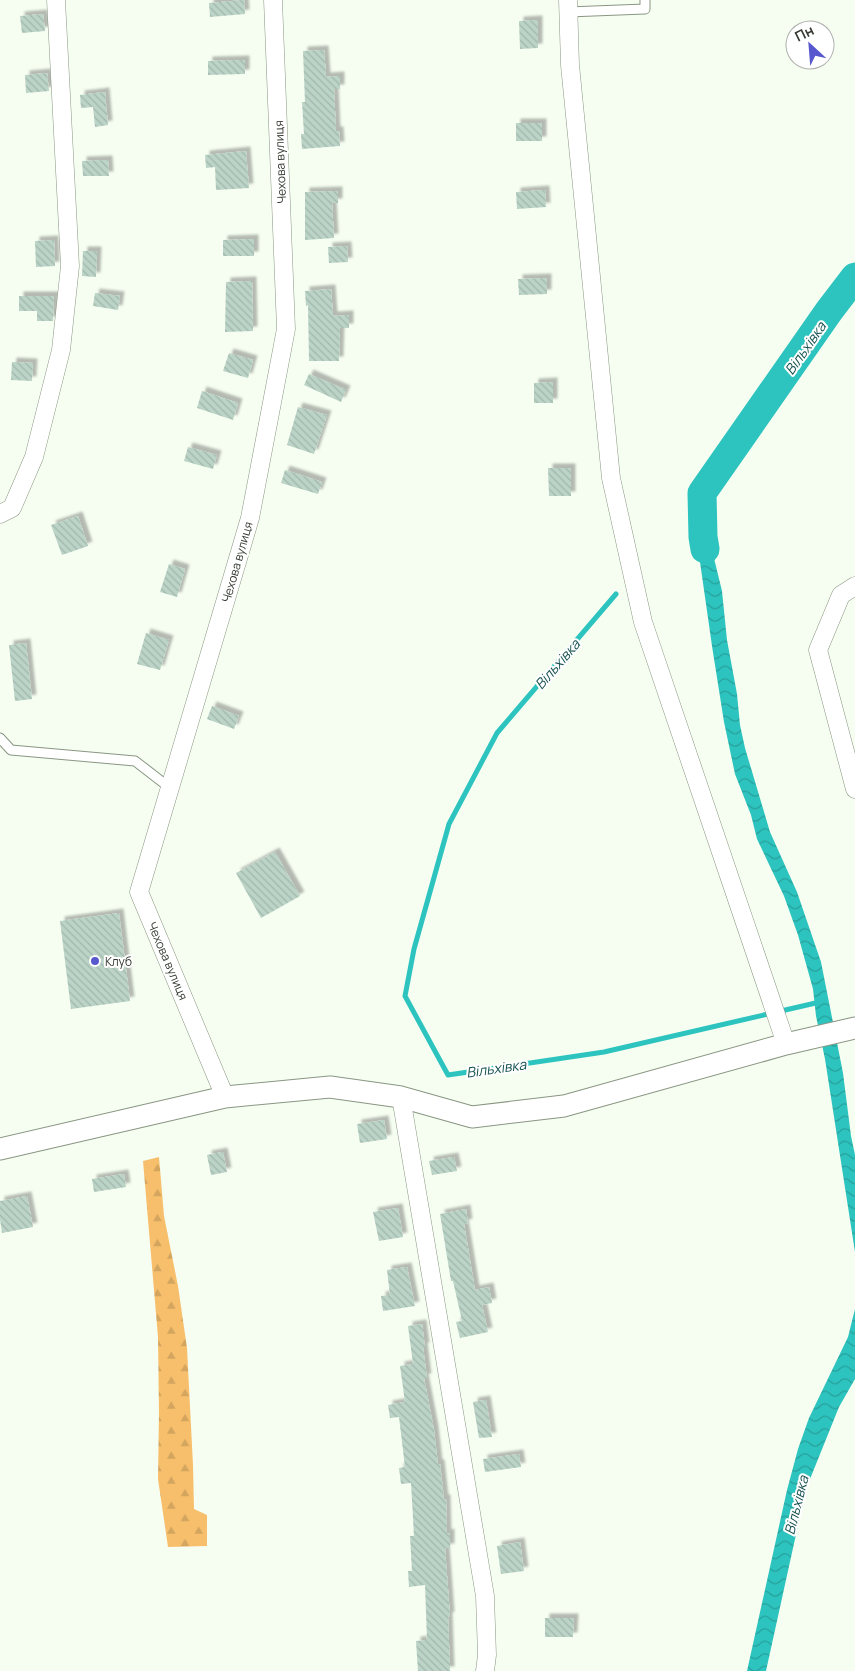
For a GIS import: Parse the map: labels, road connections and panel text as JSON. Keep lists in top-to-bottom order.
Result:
{
  "streets": {
    "street": ["Чехова вулиця"]
  },
  "water": ["Вільхівка"],
  "places": ["Клуб"],
  "north": "top left"
}
